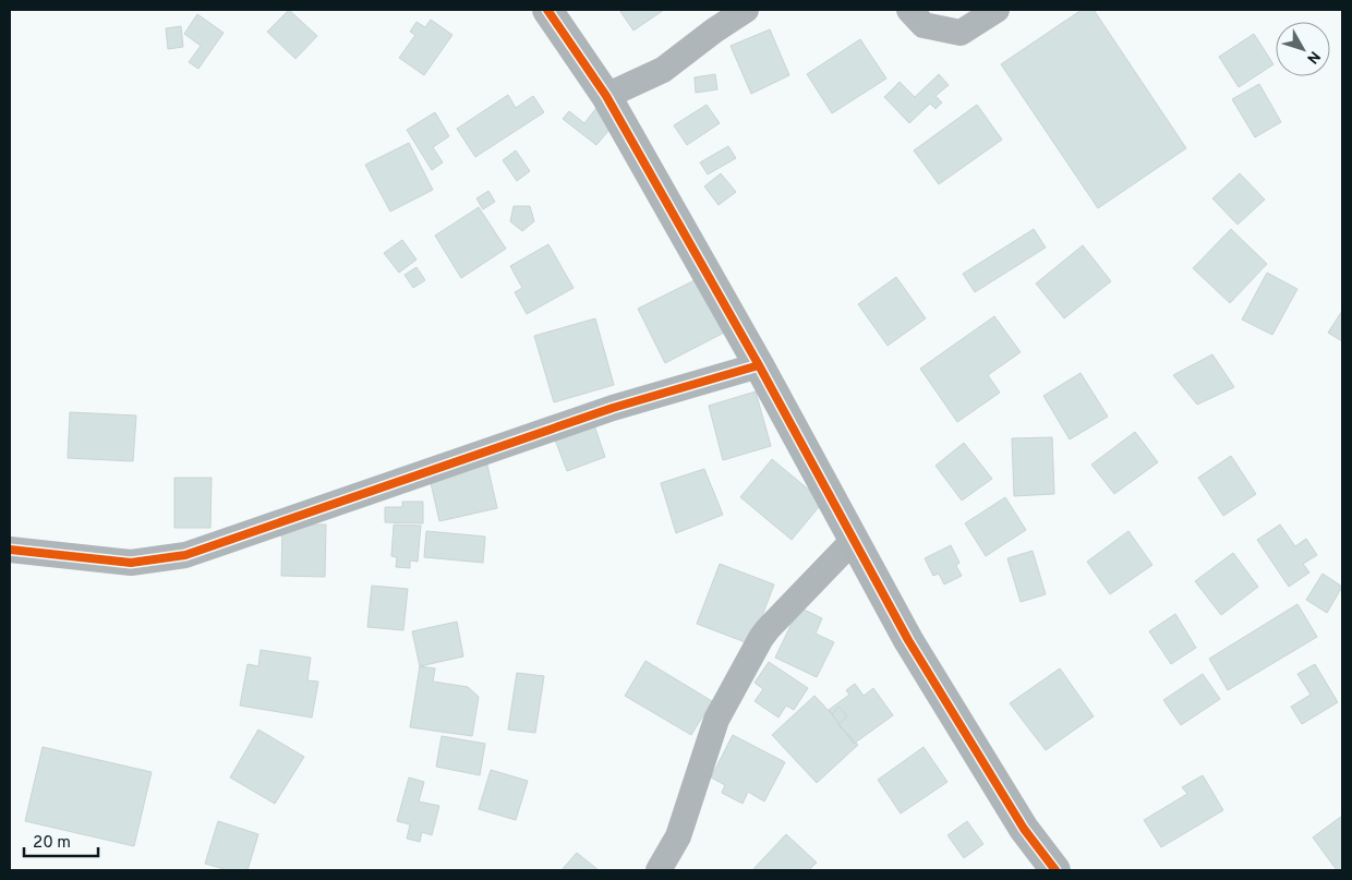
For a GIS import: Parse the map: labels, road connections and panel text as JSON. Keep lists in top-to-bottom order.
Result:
{
  "scale_bar": "20 m",
  "north": "bottom right"
}
